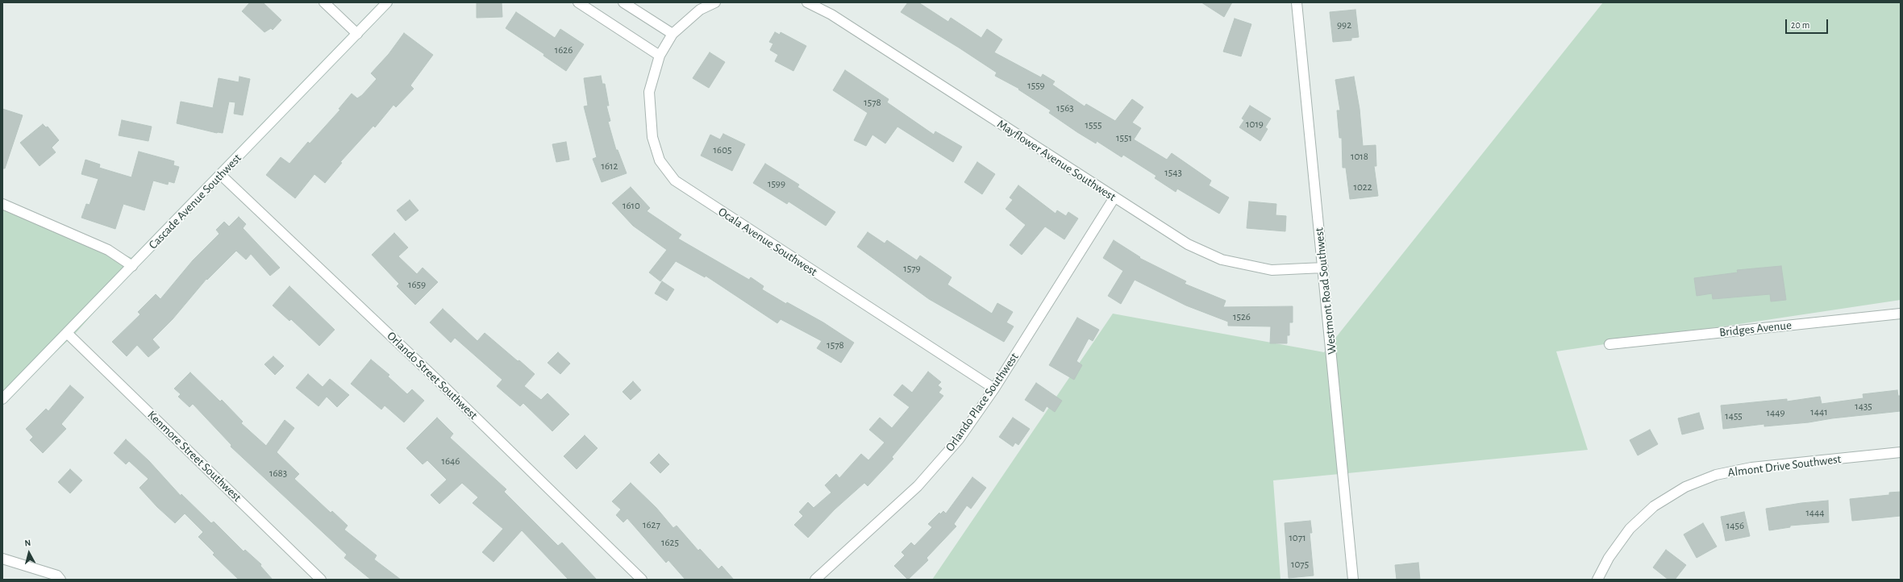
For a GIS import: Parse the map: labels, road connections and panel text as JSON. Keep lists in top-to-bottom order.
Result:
{
  "streets": {
    "street": [
      "Mayflower Avenue Southwest",
      "Cascade Avenue Southwest",
      "Ocala Avenue Southwest",
      "Westmont Road Southwest",
      "Bridges Avenue",
      "Orlando Street Southwest",
      "Orlando Place Southwest",
      "Kenmore Street Southwest",
      "Almont Drive Southwest"
    ]
  },
  "crossings": [
    ["Mayflower Avenue Southwest", "Westmont Road Southwest"],
    ["Mayflower Avenue Southwest", "Orlando Place Southwest"],
    ["Cascade Avenue Southwest", "Orlando Street Southwest"],
    ["Cascade Avenue Southwest", "Kenmore Street Southwest"],
    ["Ocala Avenue Southwest", "Orlando Place Southwest"]
  ],
  "house_numbers": [
    "992",
    "1626",
    "1559",
    "1578",
    "1563",
    "1019",
    "1555",
    "1551",
    "1605",
    "1018",
    "1612",
    "1543",
    "1599",
    "1022",
    "1610",
    "1579",
    "1659",
    "1526",
    "1578",
    "1435",
    "1441",
    "1449",
    "1455",
    "1646",
    "1683",
    "1444",
    "1627",
    "1456",
    "1071",
    "1625",
    "1075"
  ],
  "scale_bar": "20 m",
  "north": "top"
}
